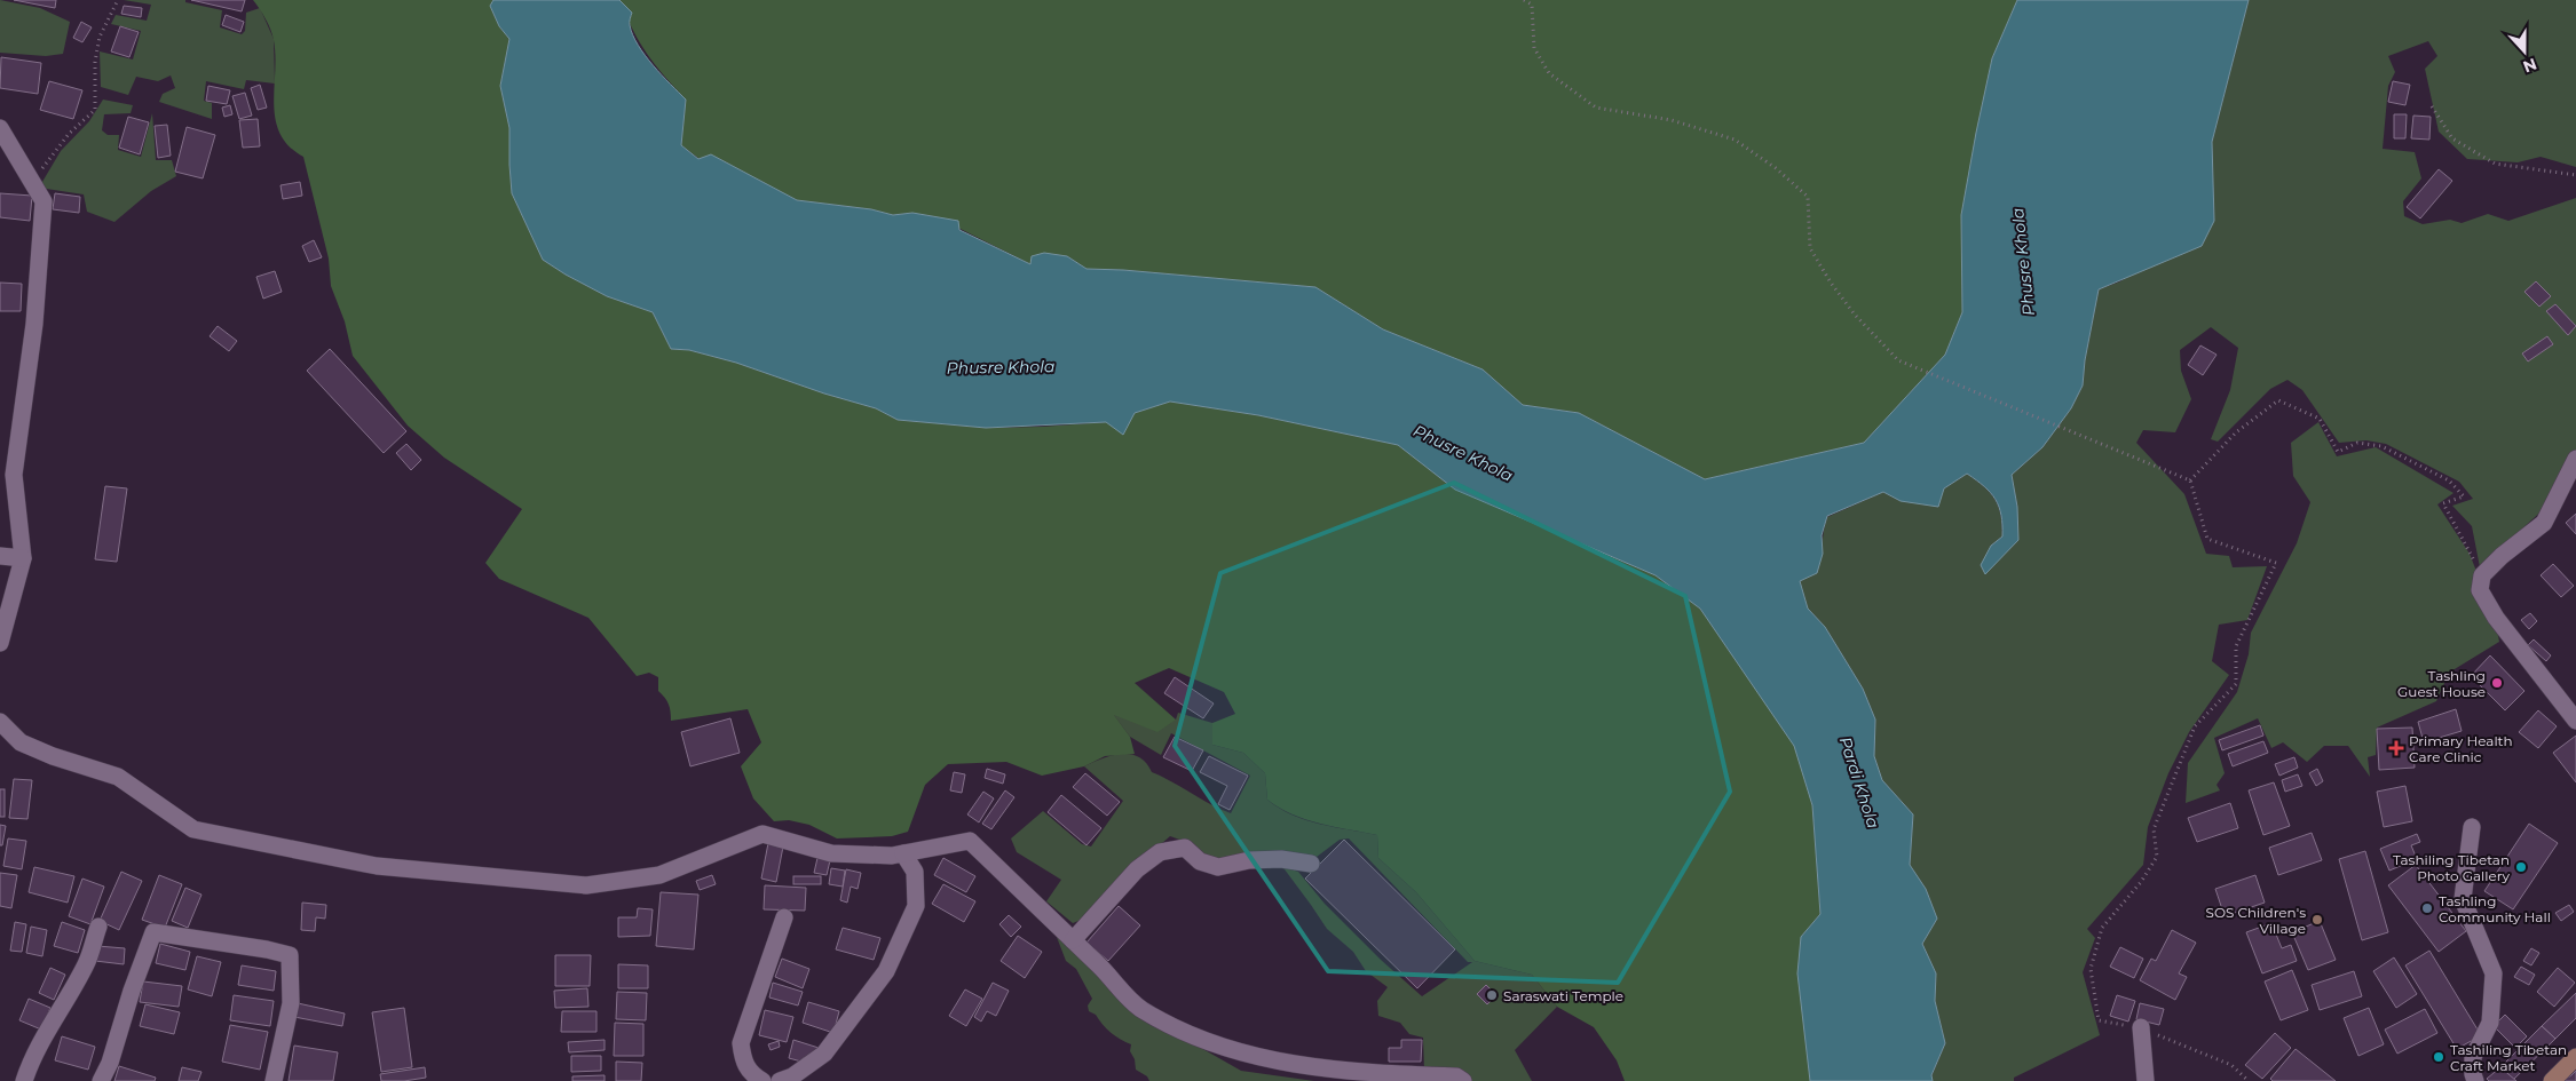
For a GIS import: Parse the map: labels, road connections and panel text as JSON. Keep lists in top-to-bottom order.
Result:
{
  "water": ["Phusre Khola", "Pardi Khola"],
  "places": {
    "other": [
      "Tashling Guest House",
      "Tashiling Tibetan Photo Gallery",
      "Tashling Community Hall",
      "SOS Children's Village",
      "Saraswati Temple",
      "Tashiling Tibetan Craft Market"
    ],
    "health": ["Primary Health Care Clinic"]
  },
  "north": "bottom"
}
